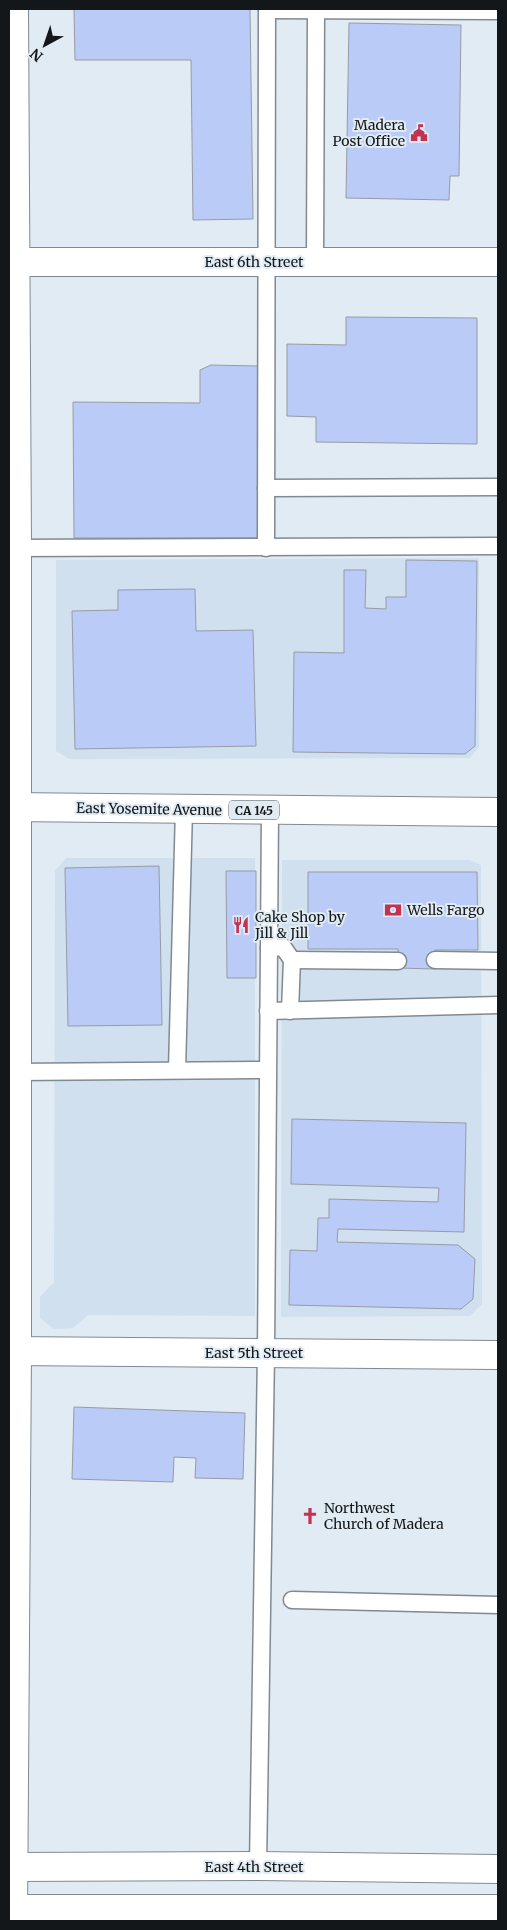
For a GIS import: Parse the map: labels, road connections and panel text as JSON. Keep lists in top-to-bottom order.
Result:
{
  "streets": {
    "street": [
      "East 6th Street",
      "East Yosemite Avenue",
      "CA 145",
      "East 5th Street",
      "East 4th Street"
    ]
  },
  "places": {
    "public building": ["Madera Post Office"],
    "bank": ["Wells Fargo"],
    "restaurant": ["Cake Shop by Jill & Jill"],
    "church": ["Northwest Church of Madera"]
  },
  "north": "bottom left"
}
